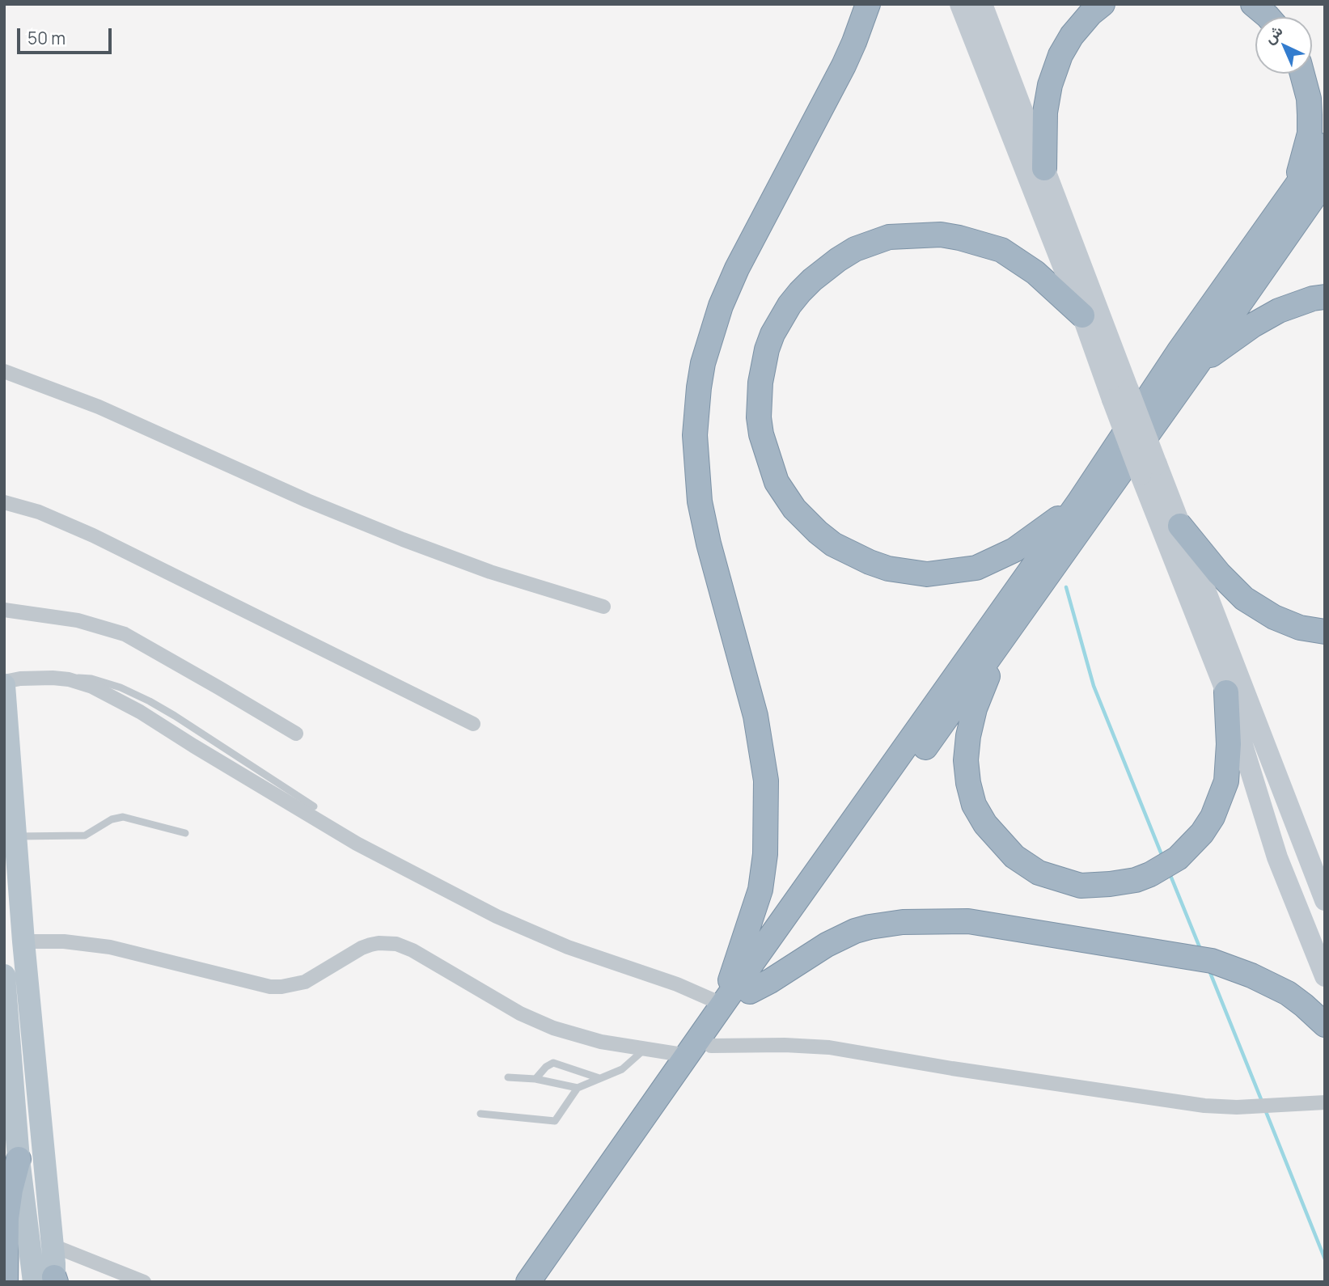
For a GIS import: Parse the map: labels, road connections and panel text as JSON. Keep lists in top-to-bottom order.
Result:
{
  "scale_bar": "50 m",
  "north": "top left"
}
